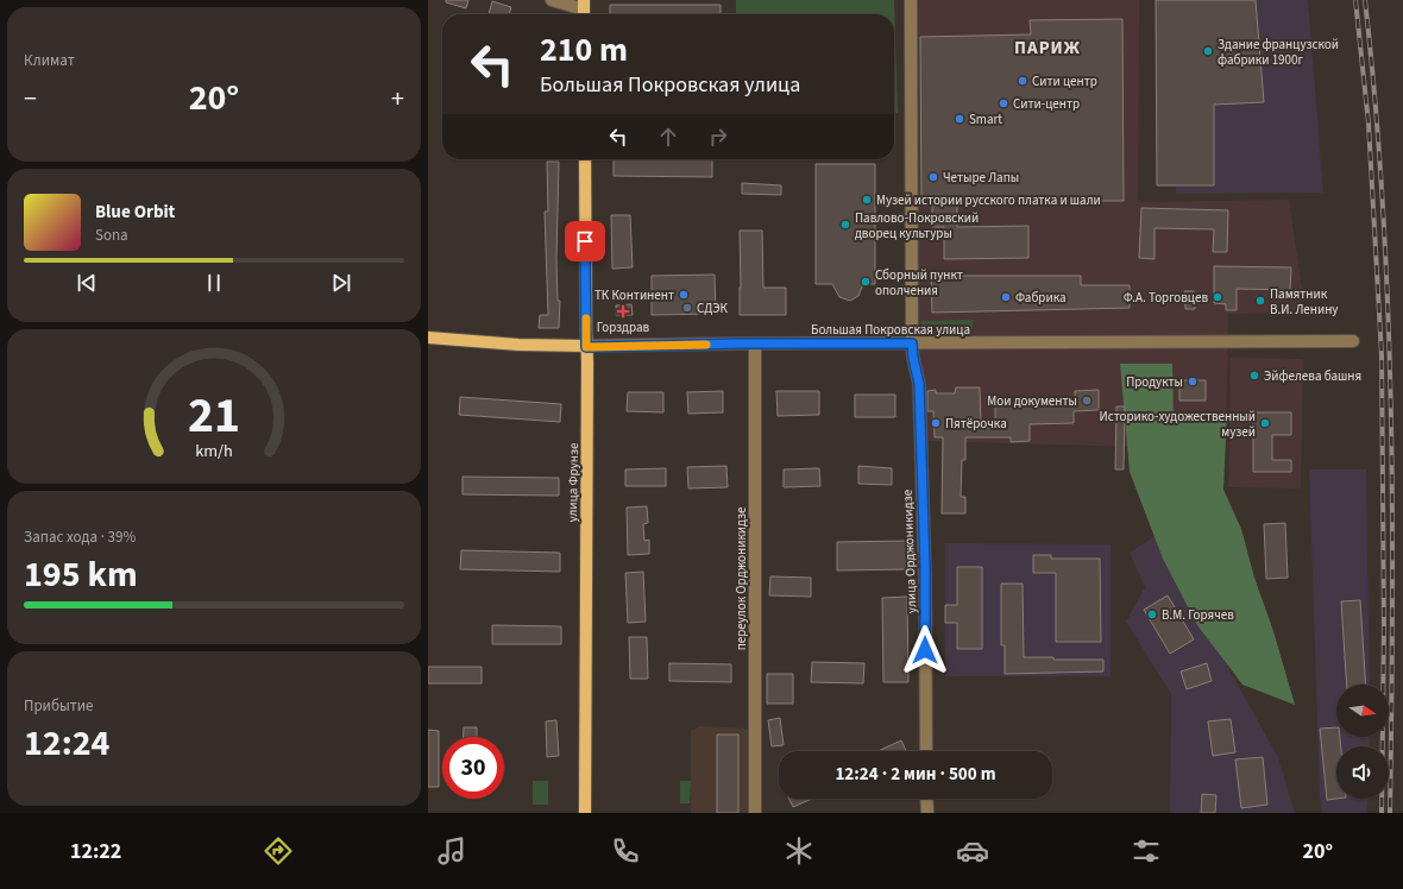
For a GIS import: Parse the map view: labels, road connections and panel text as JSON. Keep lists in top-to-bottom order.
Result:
{
  "streets": {
    "main road": ["Большая Покровская улица", "улица Фрунзе"],
    "street": ["улица Орджоникидзе", "переулок Орджоникидзе"]
  },
  "crossings": [
    ["Большая Покровская улица", "улица Фрунзе"],
    ["Большая Покровская улица", "улица Орджоникидзе"],
    ["Большая Покровская улица", "переулок Орджоникидзе"]
  ],
  "districts": ["ПАРИЖ"],
  "places": {
    "other": [
      "Здание французской фабрики 1900г",
      "Сити центр",
      "Сити-центр",
      "Smart",
      "Четыре Лапы",
      "Музей истории русского платка и шали",
      "Павлово-Покровский дворец культуры",
      "Сборный пункт ополчения",
      "ТК Континент",
      "Фабрика",
      "Ф.А. Торговцев",
      "Памятник В.И. Ленину",
      "СДЭК",
      "Эйфелева башня",
      "Продукты",
      "Мои документы",
      "Пятёрочка",
      "Историко-художественный музей",
      "В.М. Горячев"
    ],
    "health": ["Горздрав"]
  },
  "north": "right",
  "page": {
    "tile": [
      "Климат",
      ["Запас хода · 39%", "195 km"],
      ["Прибытие", "12:24"]
    ],
    "turn": ["210 m", "Большая Покровская улица"],
    "heat": ["−", "20°", "+"],
    "song": ["Blue Orbit", "Sona"],
    "limit": "30",
    "trip": "12:24 · 2 мин · 500 m",
    "tabs": ["12:22", "20°"],
    "gauge": ["21", "km/h"]
  }
}
